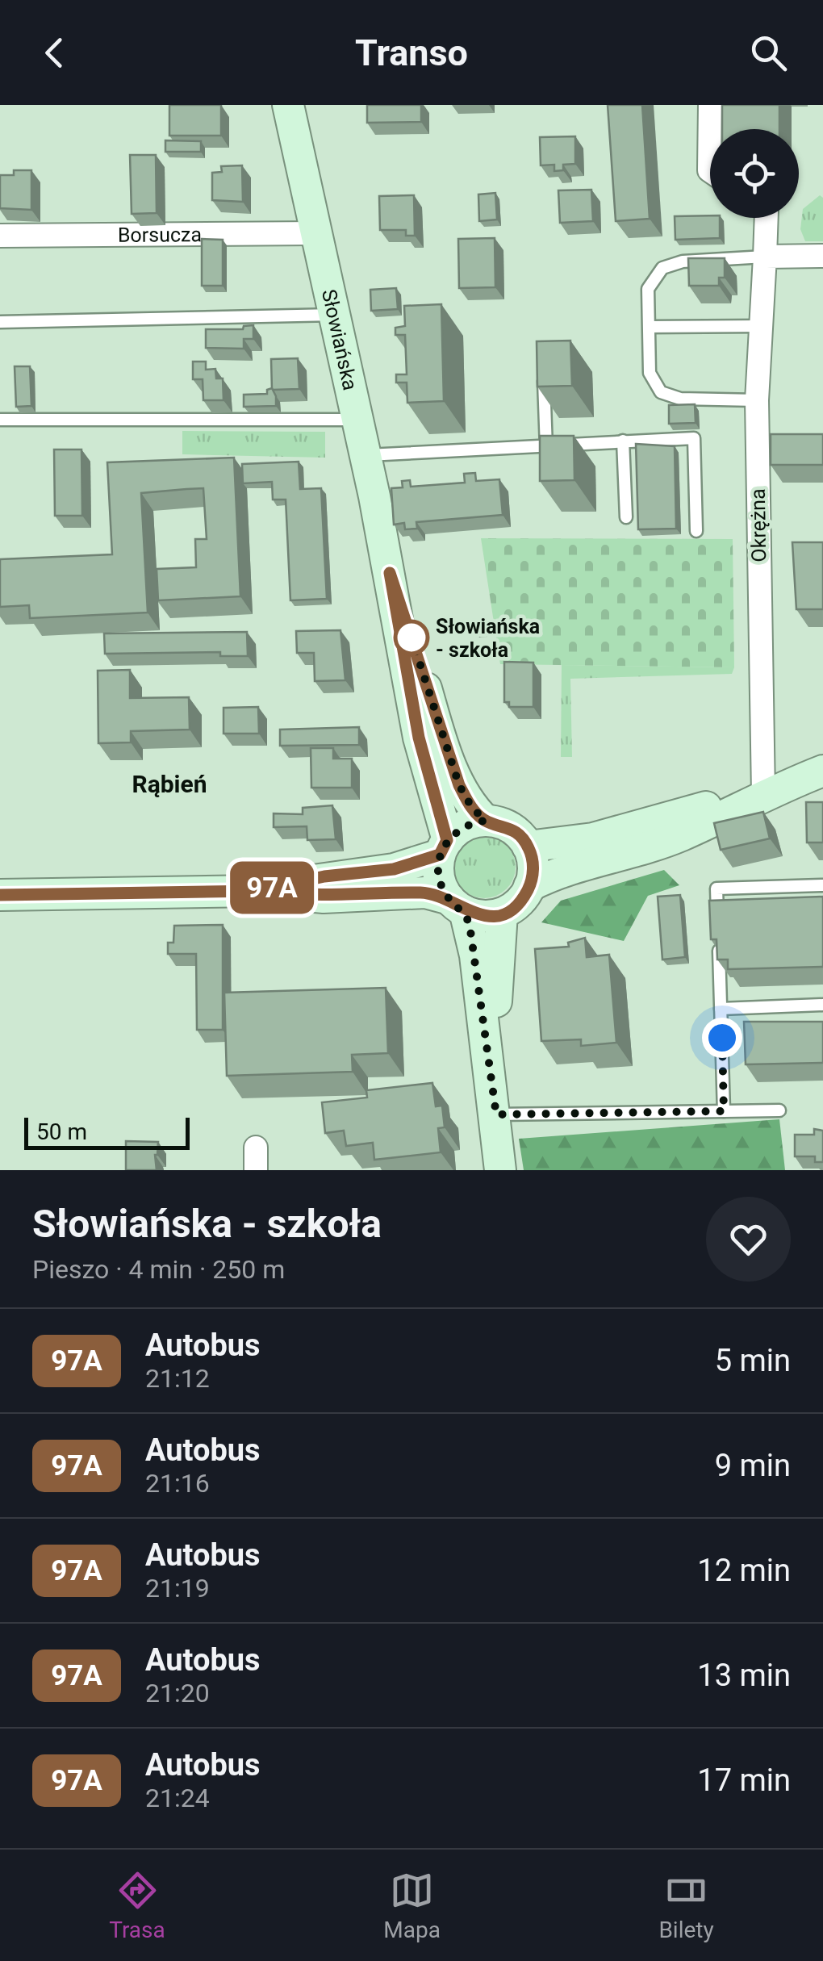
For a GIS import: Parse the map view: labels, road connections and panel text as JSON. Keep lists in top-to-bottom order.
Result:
{
  "streets": {
    "main road": ["Słowiańska"],
    "street": ["Borsucza", "Okrężna"]
  },
  "crossings": [
    ["Borsucza", "Słowiańska"]
  ],
  "districts": ["Rąbień"],
  "places": ["Słowiańska - szkoła"],
  "lines": ["bus line 97A"],
  "scale_bar": "50 m",
  "page": {
    "header": "Transo",
    "on_map": "97A",
    "scale": "50 m",
    "heading": ["Słowiańska - szkoła", "Pieszo · 4 min · 250 m"],
    "list": [
      {
        "mark": "97A",
        "name": "Autobus",
        "note": "21:12",
        "value": "5 min"
      },
      {
        "mark": "97A",
        "name": "Autobus",
        "note": "21:16",
        "value": "9 min"
      },
      {
        "mark": "97A",
        "name": "Autobus",
        "note": "21:19",
        "value": "12 min"
      },
      {
        "mark": "97A",
        "name": "Autobus",
        "note": "21:20",
        "value": "13 min"
      },
      {
        "mark": "97A",
        "name": "Autobus",
        "note": "21:24",
        "value": "17 min"
      }
    ],
    "tabs": ["Trasa", "Mapa", "Bilety"]
  }
}
